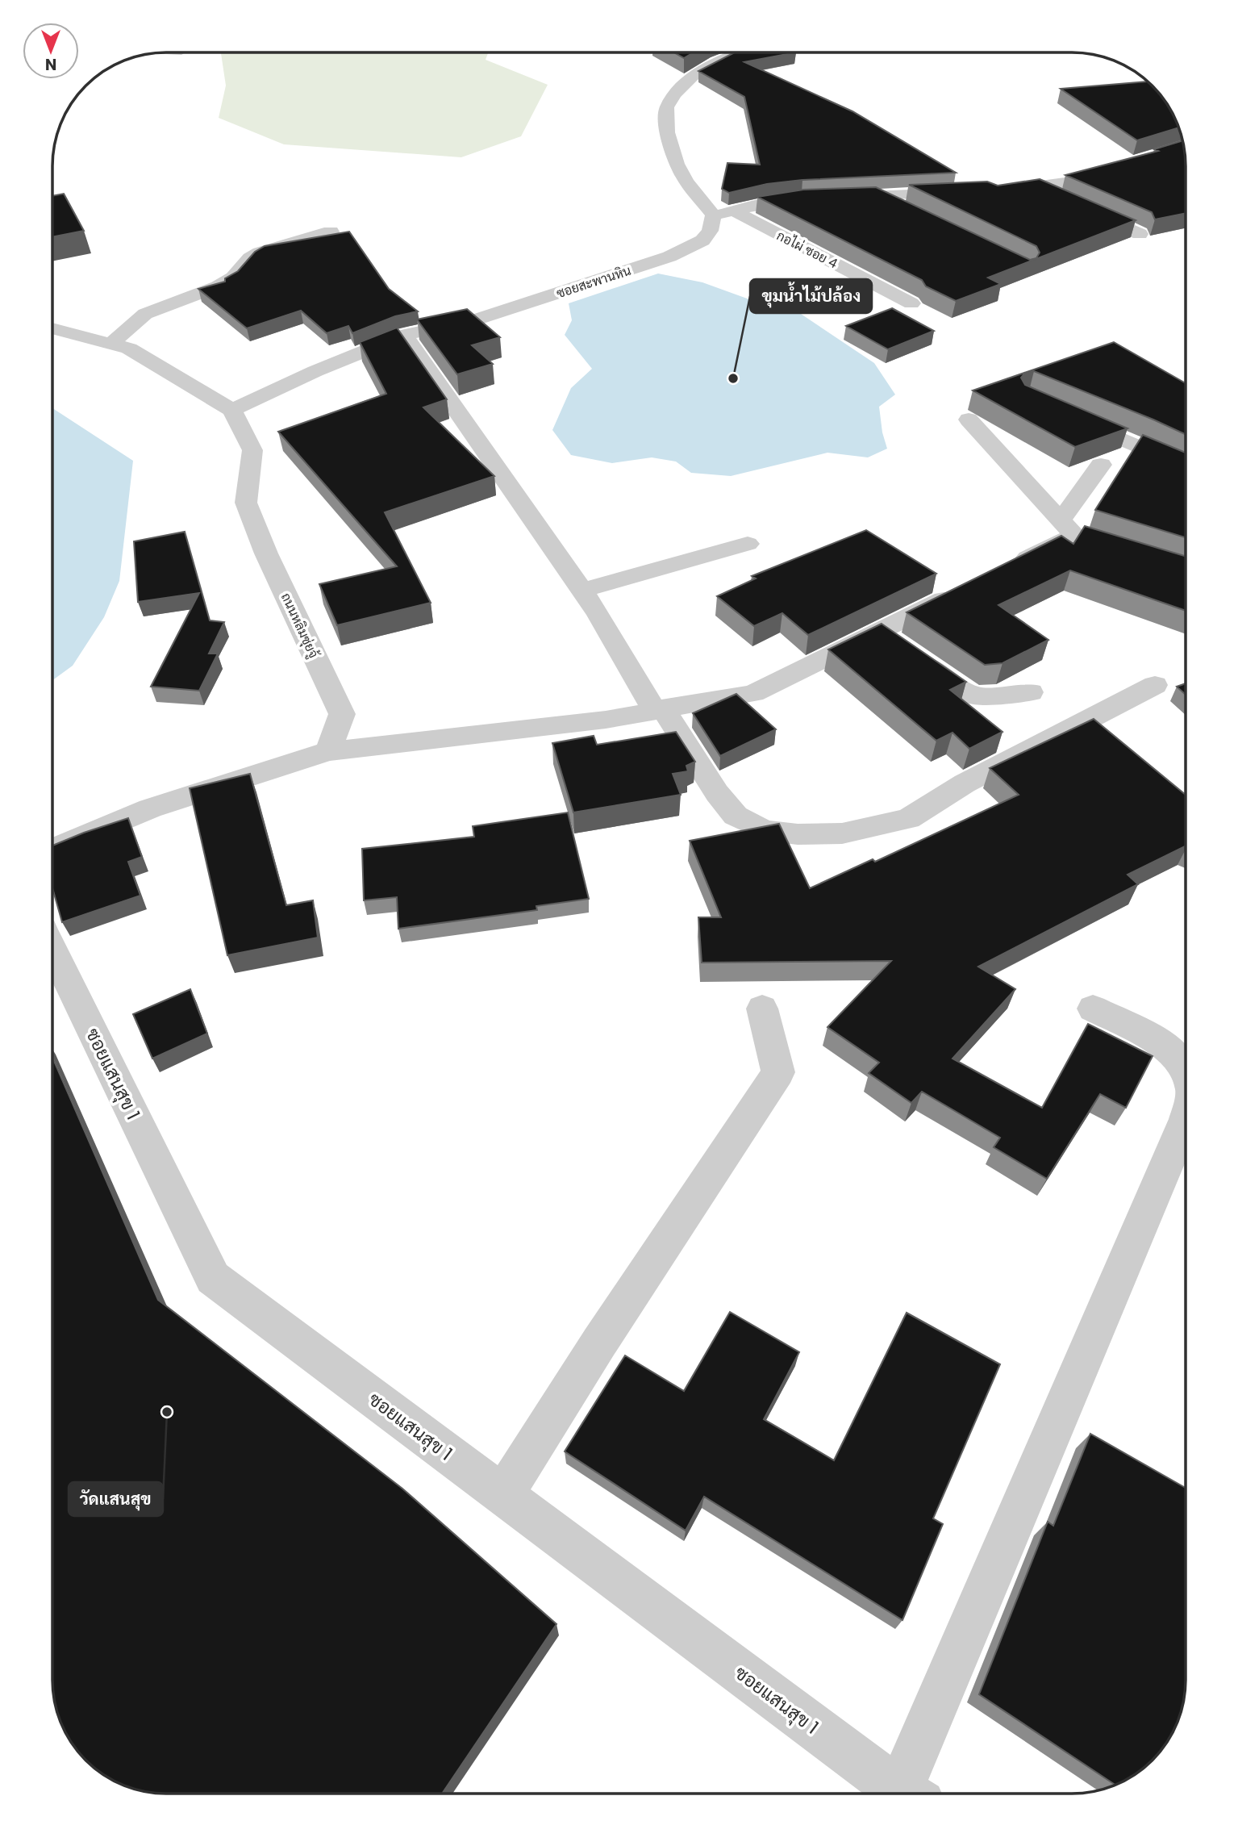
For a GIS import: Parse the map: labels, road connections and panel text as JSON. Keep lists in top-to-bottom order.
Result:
{
  "streets": {
    "street": [
      "กอไผ่ ซอย 4",
      "ซอยสะพานหิน",
      "ถนนหลิมซุ่ยจู้",
      "ซอยแสนสุข 1"
    ]
  },
  "crossings": [
    ["ซอยสะพานหิน", "ถนนหลิมซุ่ยจู้"]
  ],
  "places": ["ขุมน้ำไม้ปล้อง", "วัดแสนสุข"],
  "north": "bottom"
}
